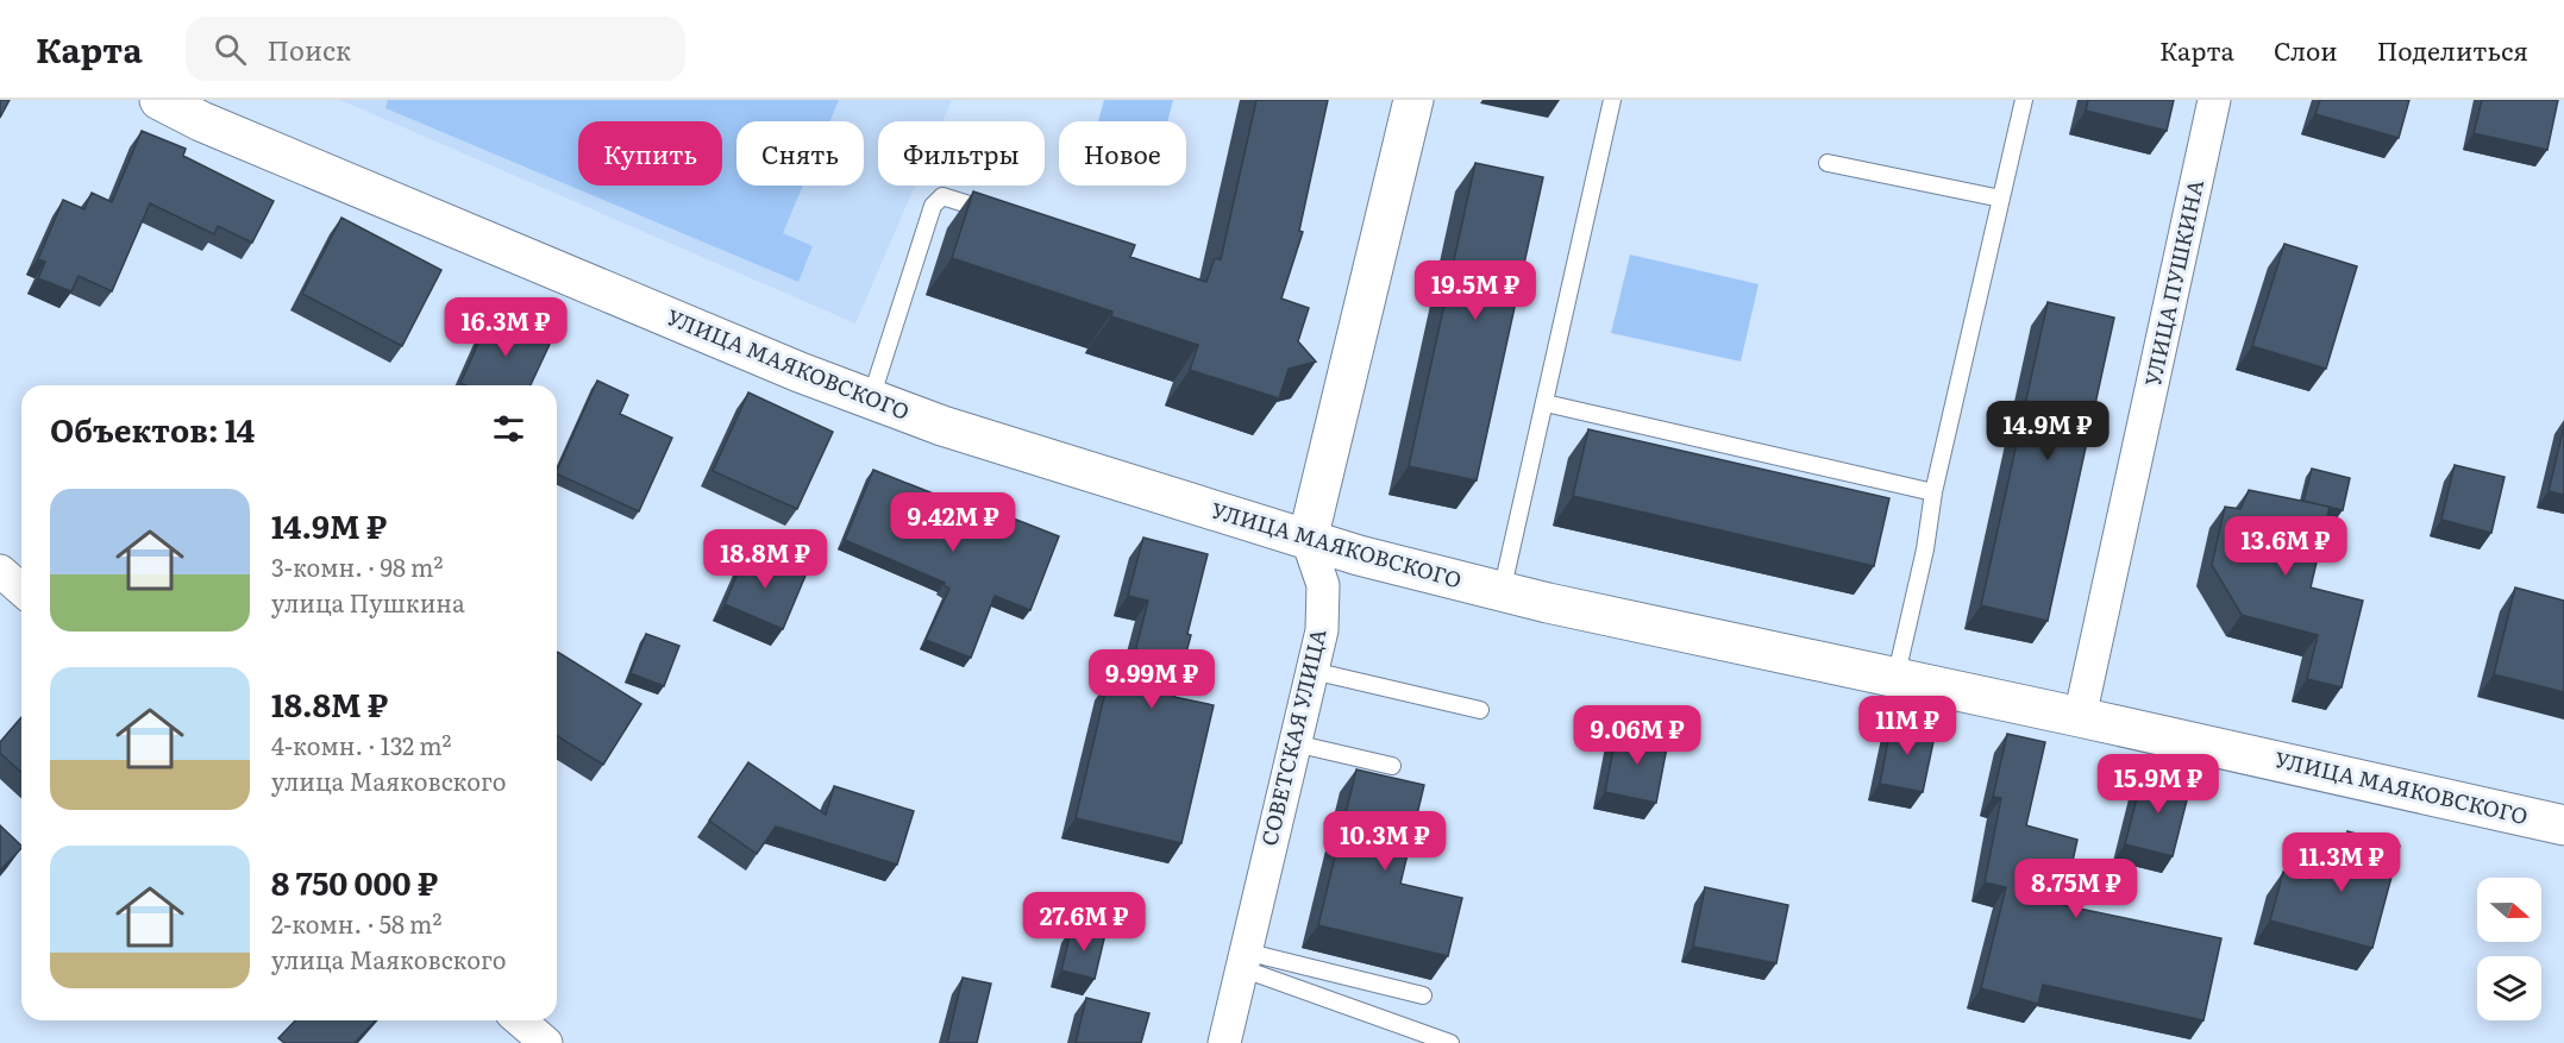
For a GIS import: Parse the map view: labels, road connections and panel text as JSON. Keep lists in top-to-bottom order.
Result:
{
  "streets": {
    "street": ["УЛИЦА ПУШКИНА", "УЛИЦА МАЯКОВСКОГО", "СОВЕТСКАЯ УЛИЦА"]
  },
  "crossings": [
    ["УЛИЦА ПУШКИНА", "УЛИЦА МАЯКОВСКОГО"],
    ["УЛИЦА МАЯКОВСКОГО", "СОВЕТСКАЯ УЛИЦА"]
  ],
  "north": "right",
  "page": {
    "header": "Карта",
    "search": "Поиск",
    "nav": ["Карта", "Слои", "Поделиться"],
    "chip": [
      "Купить",
      "Снять",
      "Фильтры",
      "Новое"
    ],
    "price": [
      "19.5M ₽",
      "16.3M ₽",
      "14.9M ₽",
      "9.42M ₽",
      "13.6M ₽",
      "18.8M ₽",
      "9.99M ₽",
      "11M ₽",
      "9.06M ₽",
      "15.9M ₽",
      "10.3M ₽",
      "11.3M ₽",
      "8.75M ₽",
      "27.6M ₽"
    ],
    "heading": "Объектов: 14",
    "list": [
      {
        "name": "14.9M ₽",
        "note": "3-комн. · 98 m² · улица Пушкина"
      },
      {
        "name": "18.8M ₽",
        "note": "4-комн. · 132 m² · улица Маяковского"
      },
      {
        "name": "8 750 000 ₽",
        "note": "2-комн. · 58 m² · улица Маяковского"
      }
    ]
  }
}
